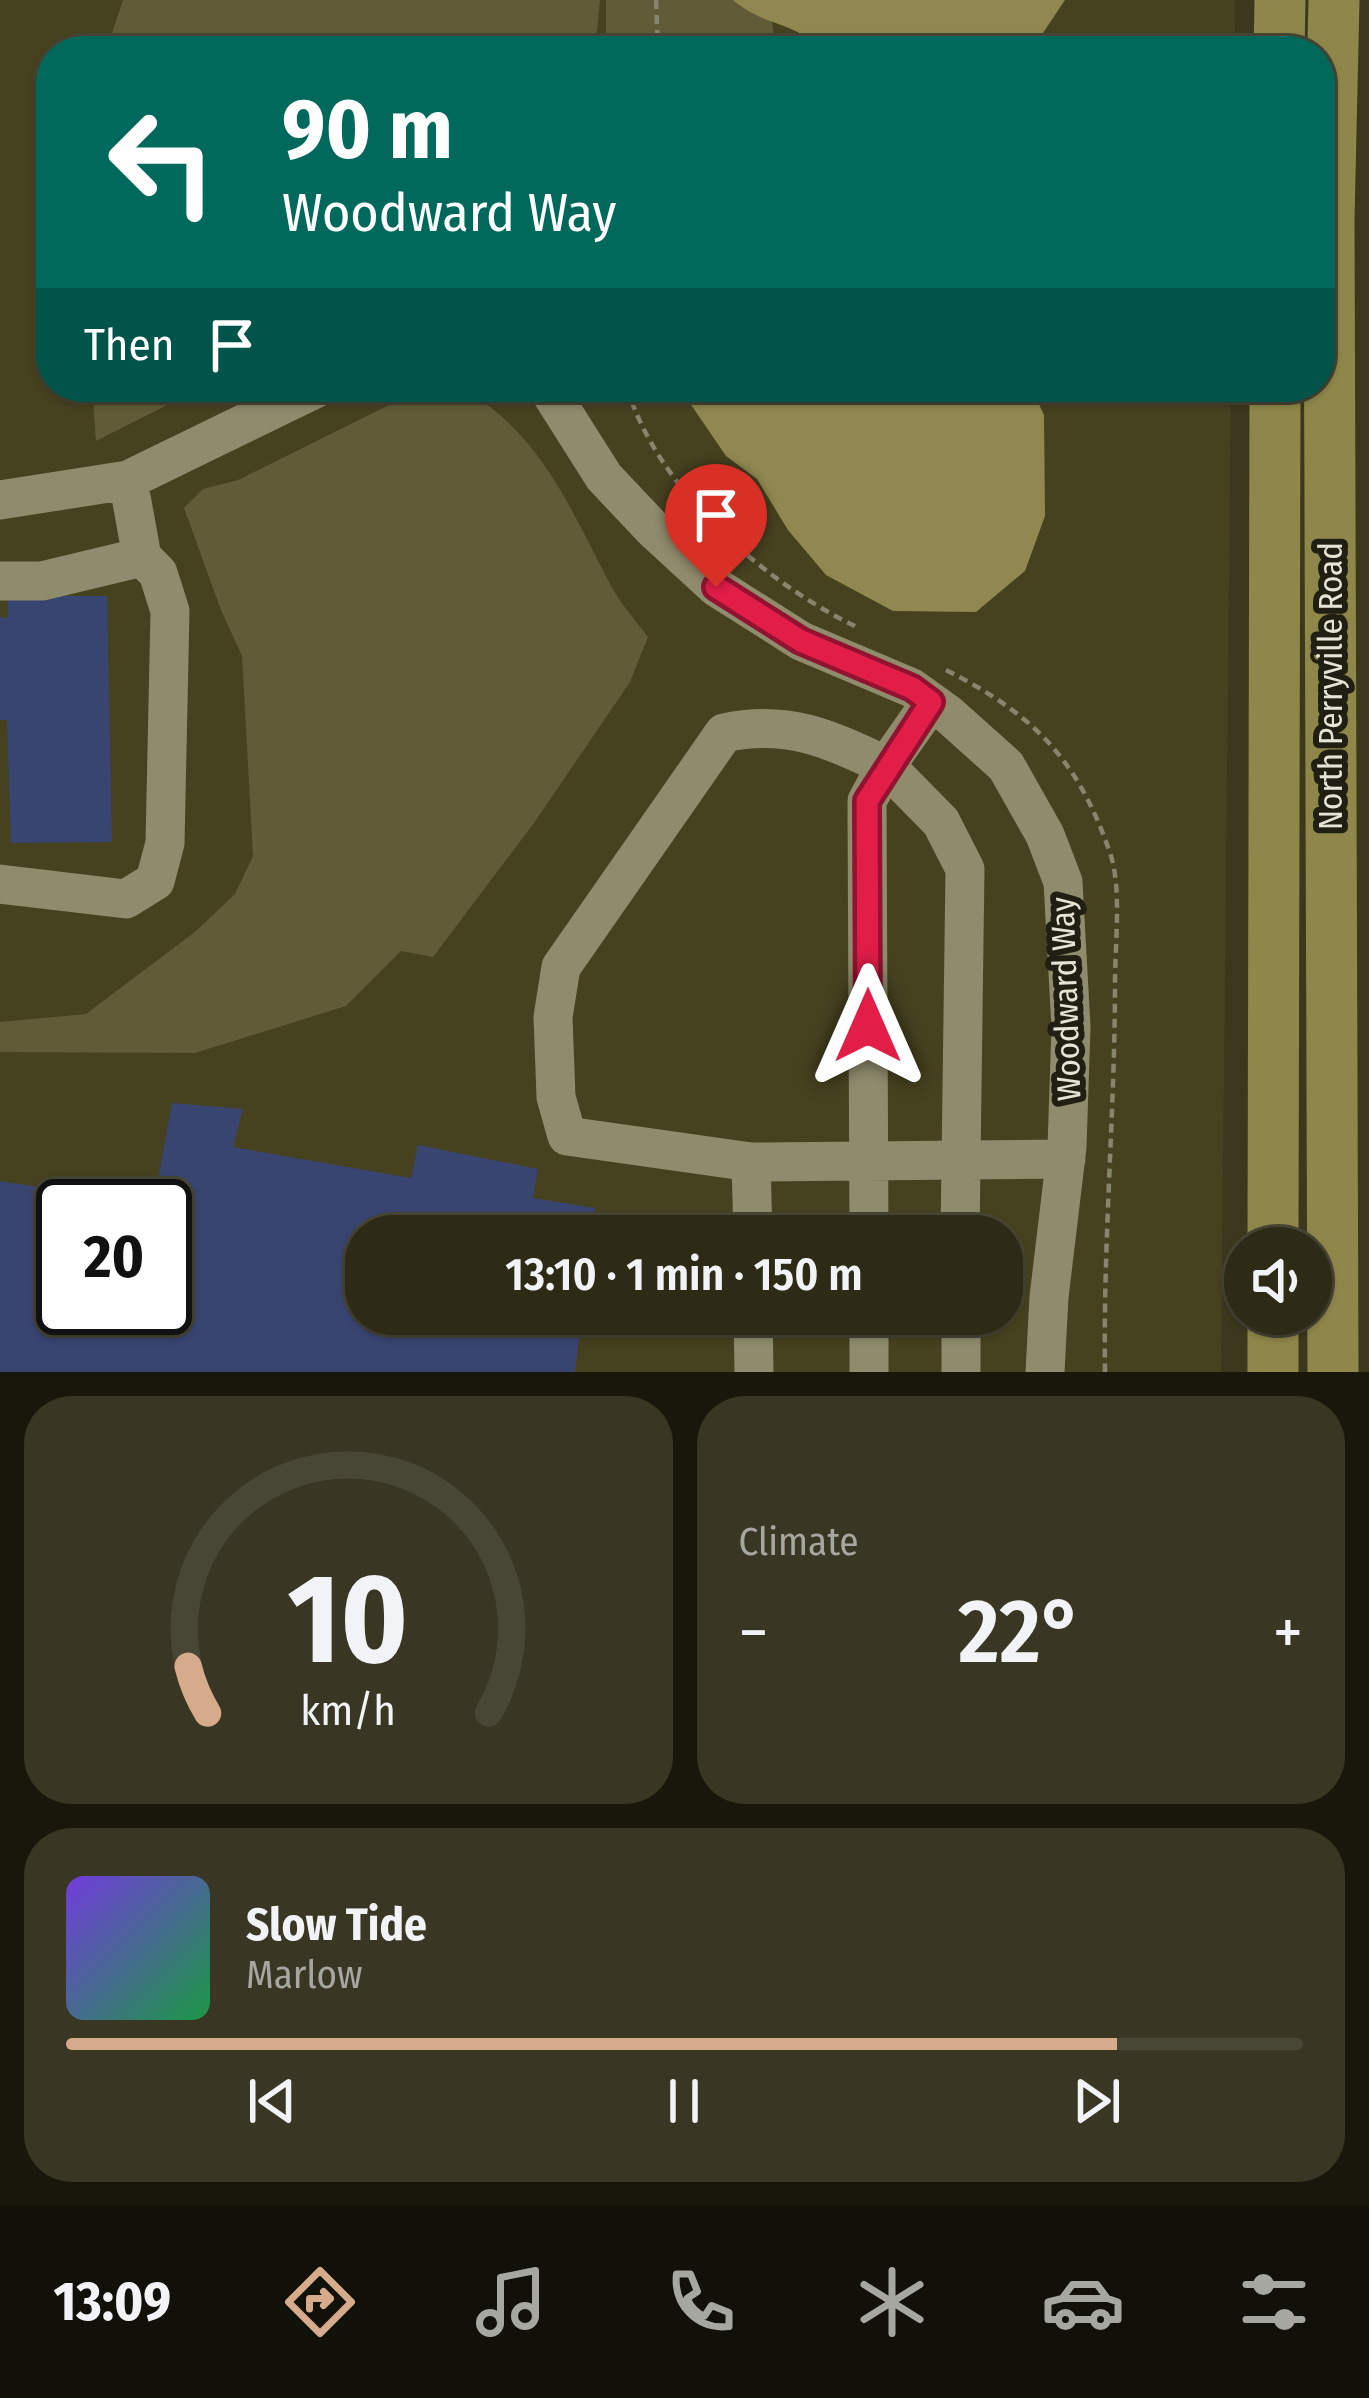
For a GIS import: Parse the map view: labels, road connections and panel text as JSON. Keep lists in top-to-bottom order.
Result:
{
  "streets": {
    "main road": ["North Perryville Road"],
    "lane": ["Woodward Way"]
  },
  "page": {
    "turn": ["90 m", "Woodward Way"],
    "then": "Then",
    "limit": "20",
    "trip": "13:10 · 1 min · 150 m",
    "tile": "Climate",
    "heat": ["−", "22°", "+"],
    "song": ["Slow Tide", "Marlow"],
    "tabs": "13:09",
    "gauge": ["10", "km/h"]
  }
}
